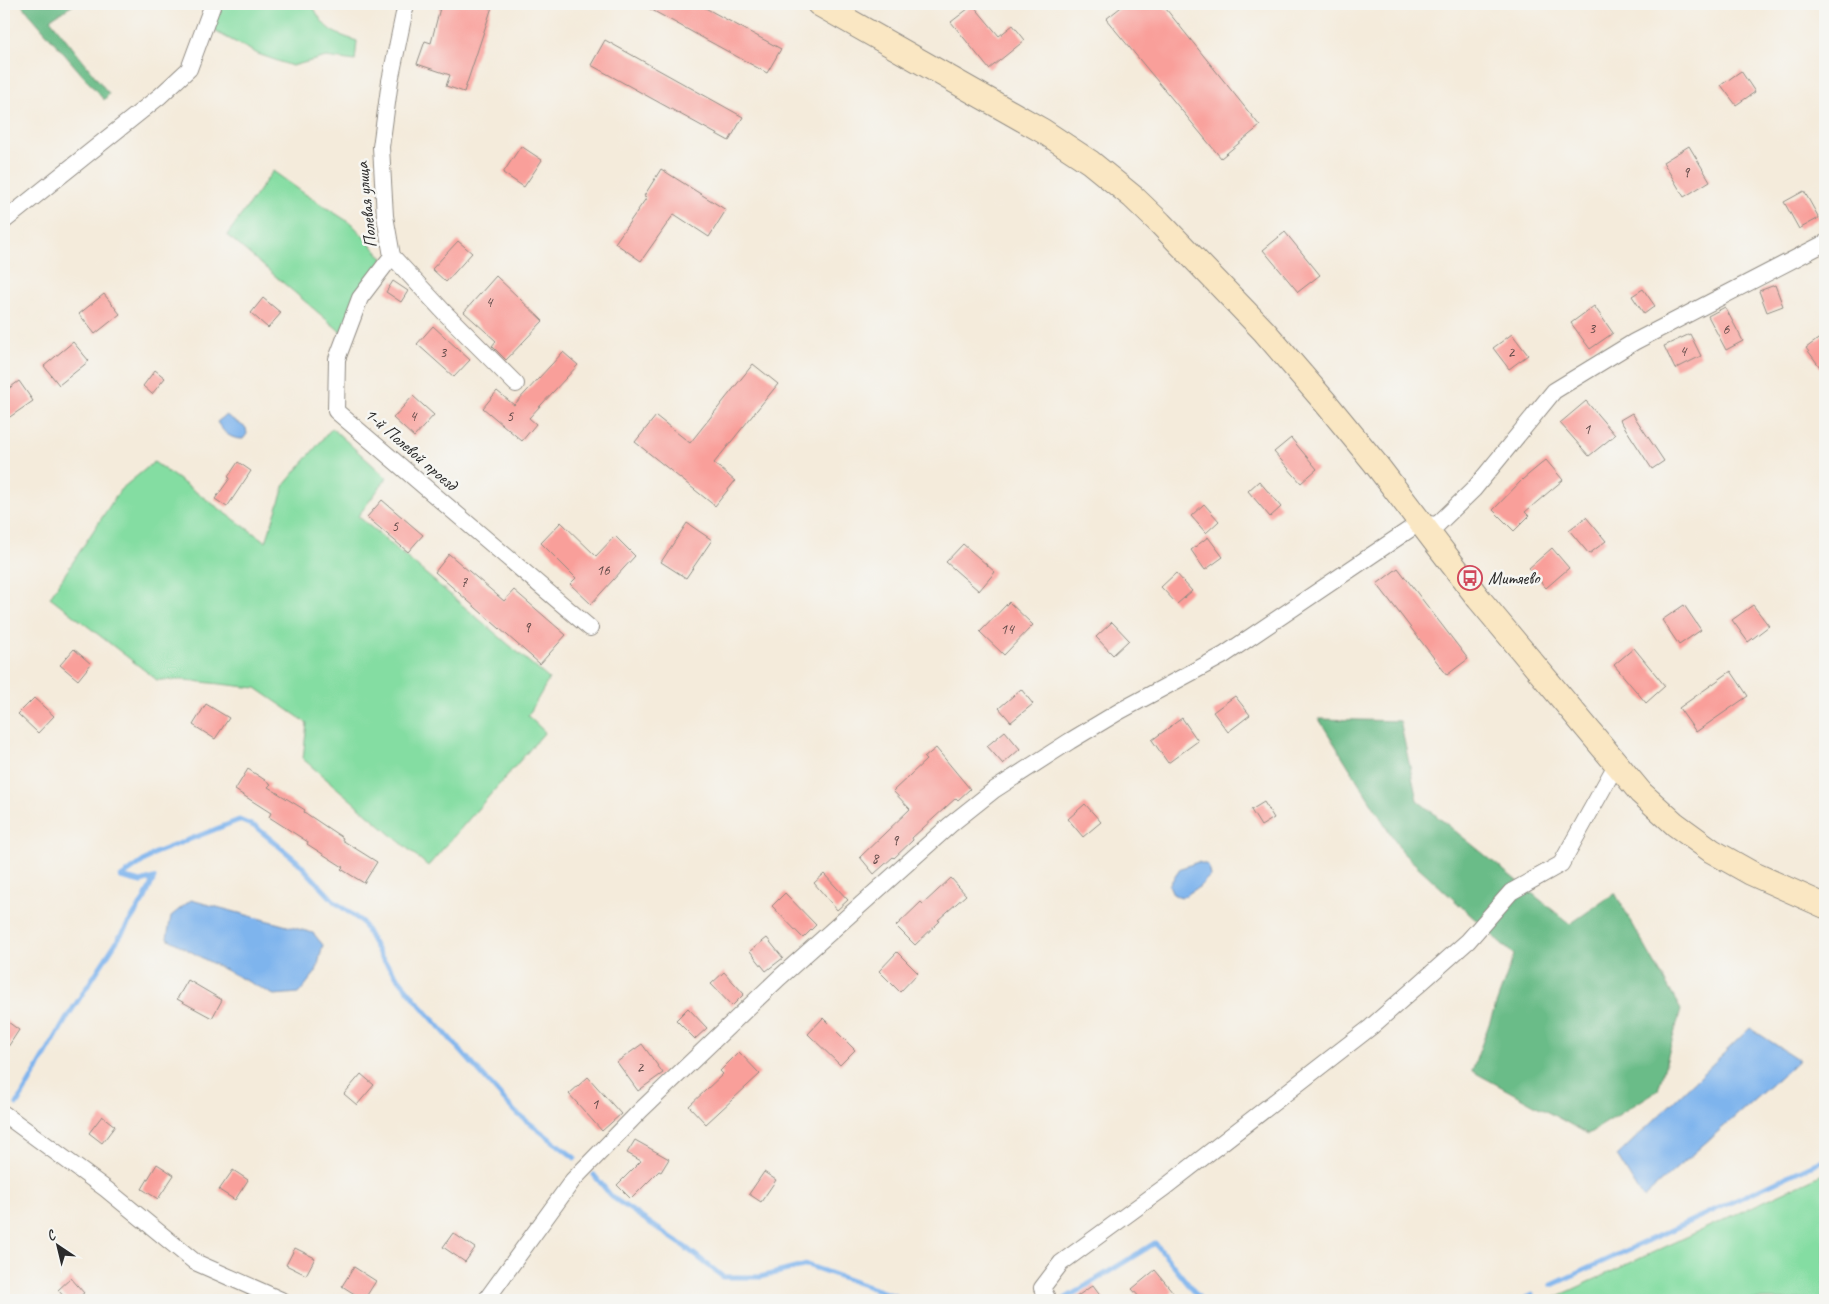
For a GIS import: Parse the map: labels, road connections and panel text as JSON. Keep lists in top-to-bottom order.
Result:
{
  "streets": {
    "street": ["Полевая улица", "1-й Полевой проезд"]
  },
  "crossings": [
    ["Полевая улица", "1-й Полевой проезд"]
  ],
  "places": {
    "bus stop": ["Митяево"]
  },
  "house_numbers": [
    "9",
    "4",
    "3",
    "6",
    "4",
    "3",
    "2",
    "4",
    "5",
    "1",
    "5",
    "16",
    "7",
    "9",
    "14",
    "9",
    "8",
    "2",
    "1"
  ],
  "north": "top left"
}
